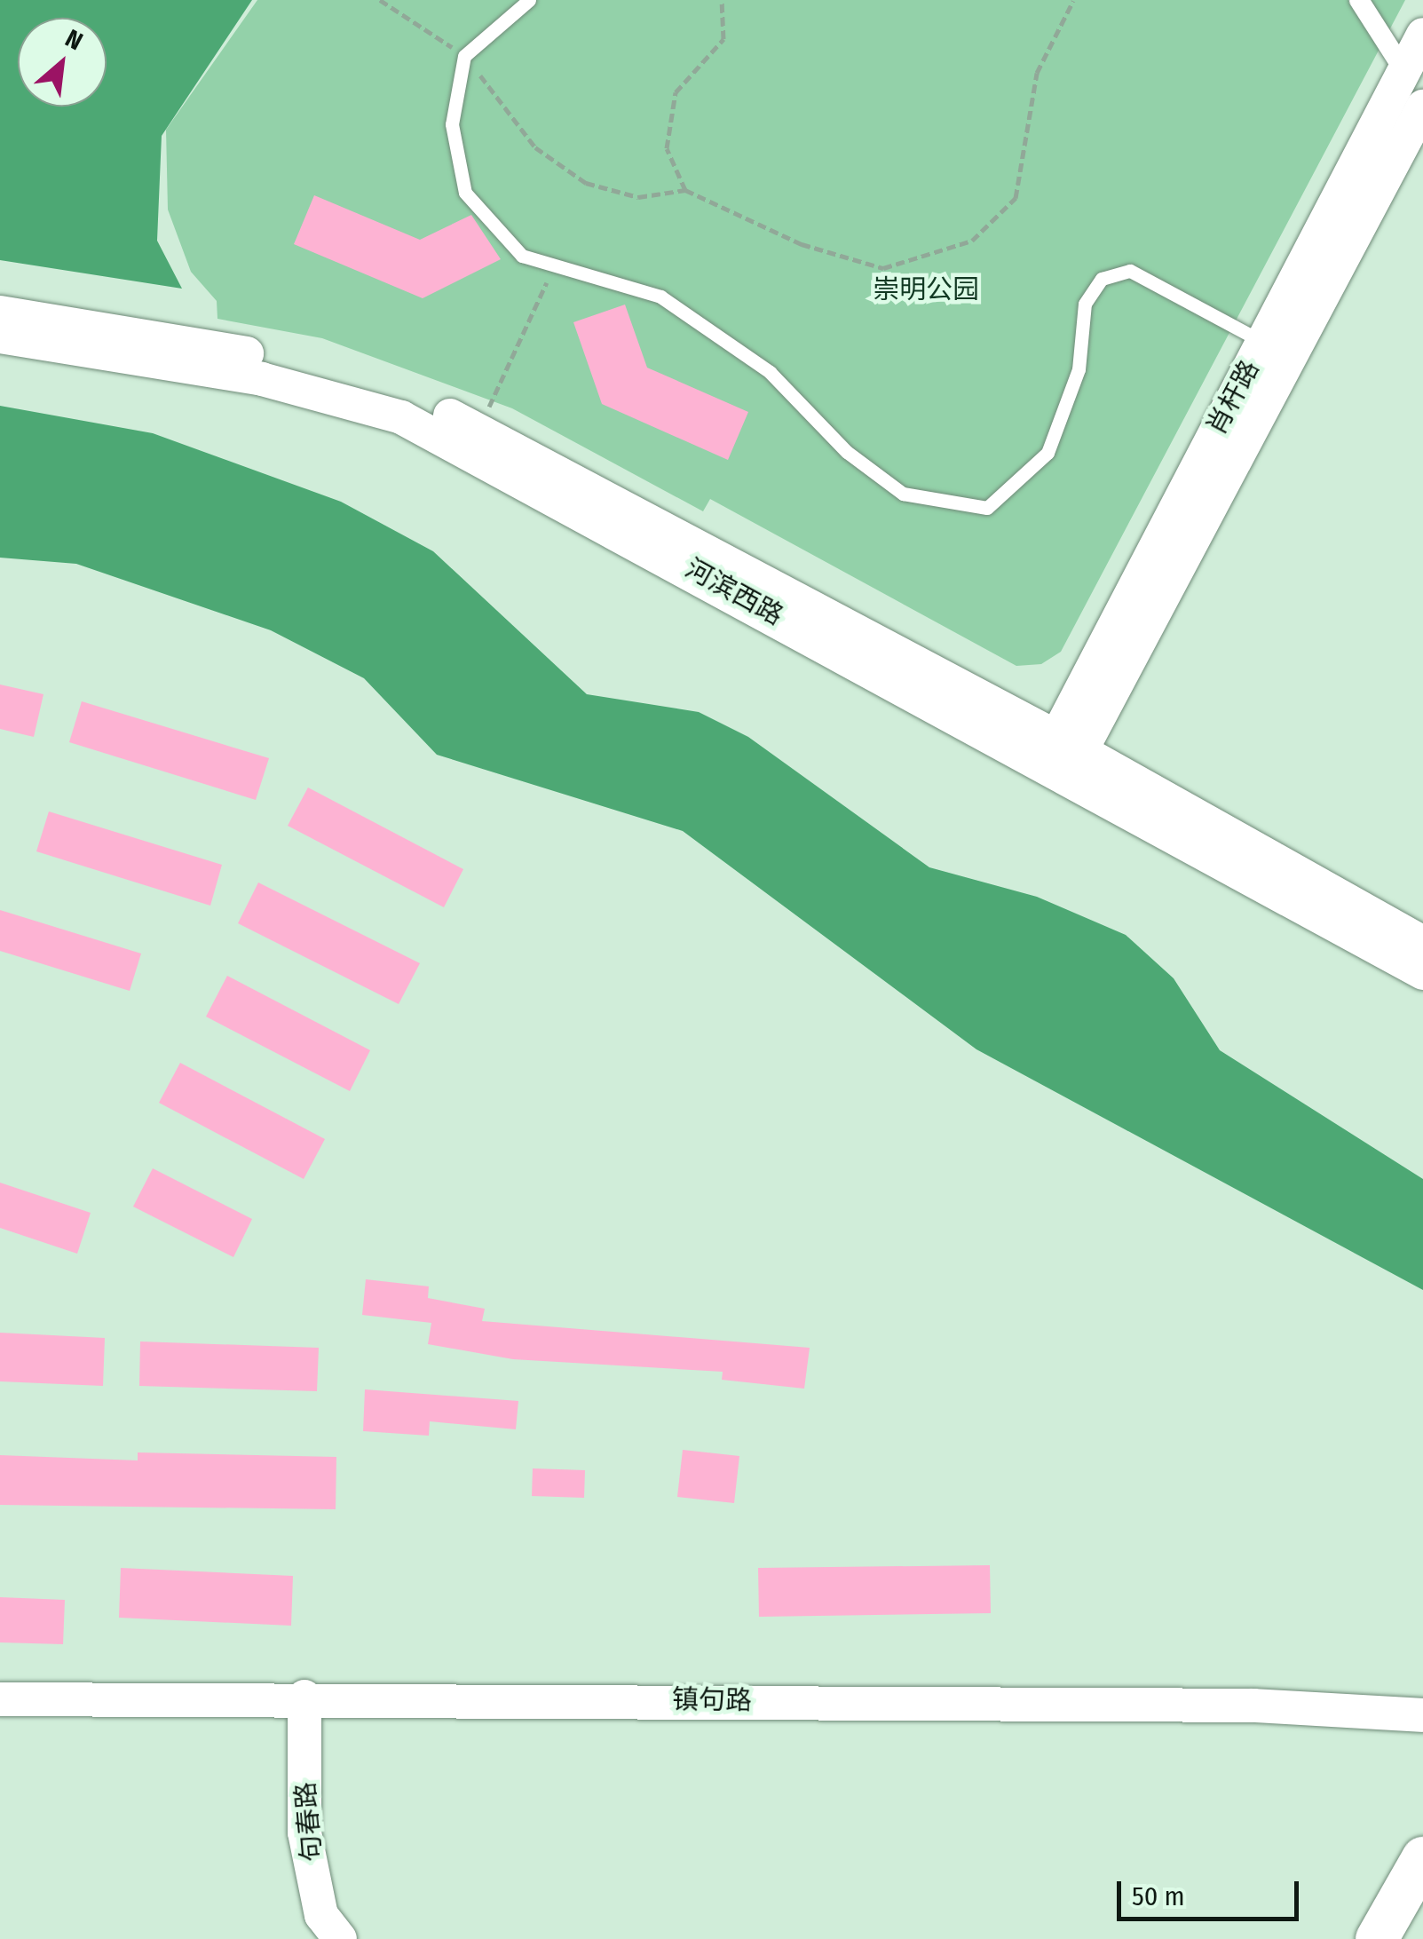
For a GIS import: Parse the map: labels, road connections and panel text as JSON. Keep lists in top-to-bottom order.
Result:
{
  "streets": {
    "street": [
      "肖杆路",
      "河滨西路",
      "镇句路",
      "句春路"
    ]
  },
  "crossings": [
    ["肖杆路", "河滨西路"],
    ["镇句路", "句春路"]
  ],
  "parks": ["崇明公园"],
  "scale_bar": "50 m",
  "north": "top right"
}
